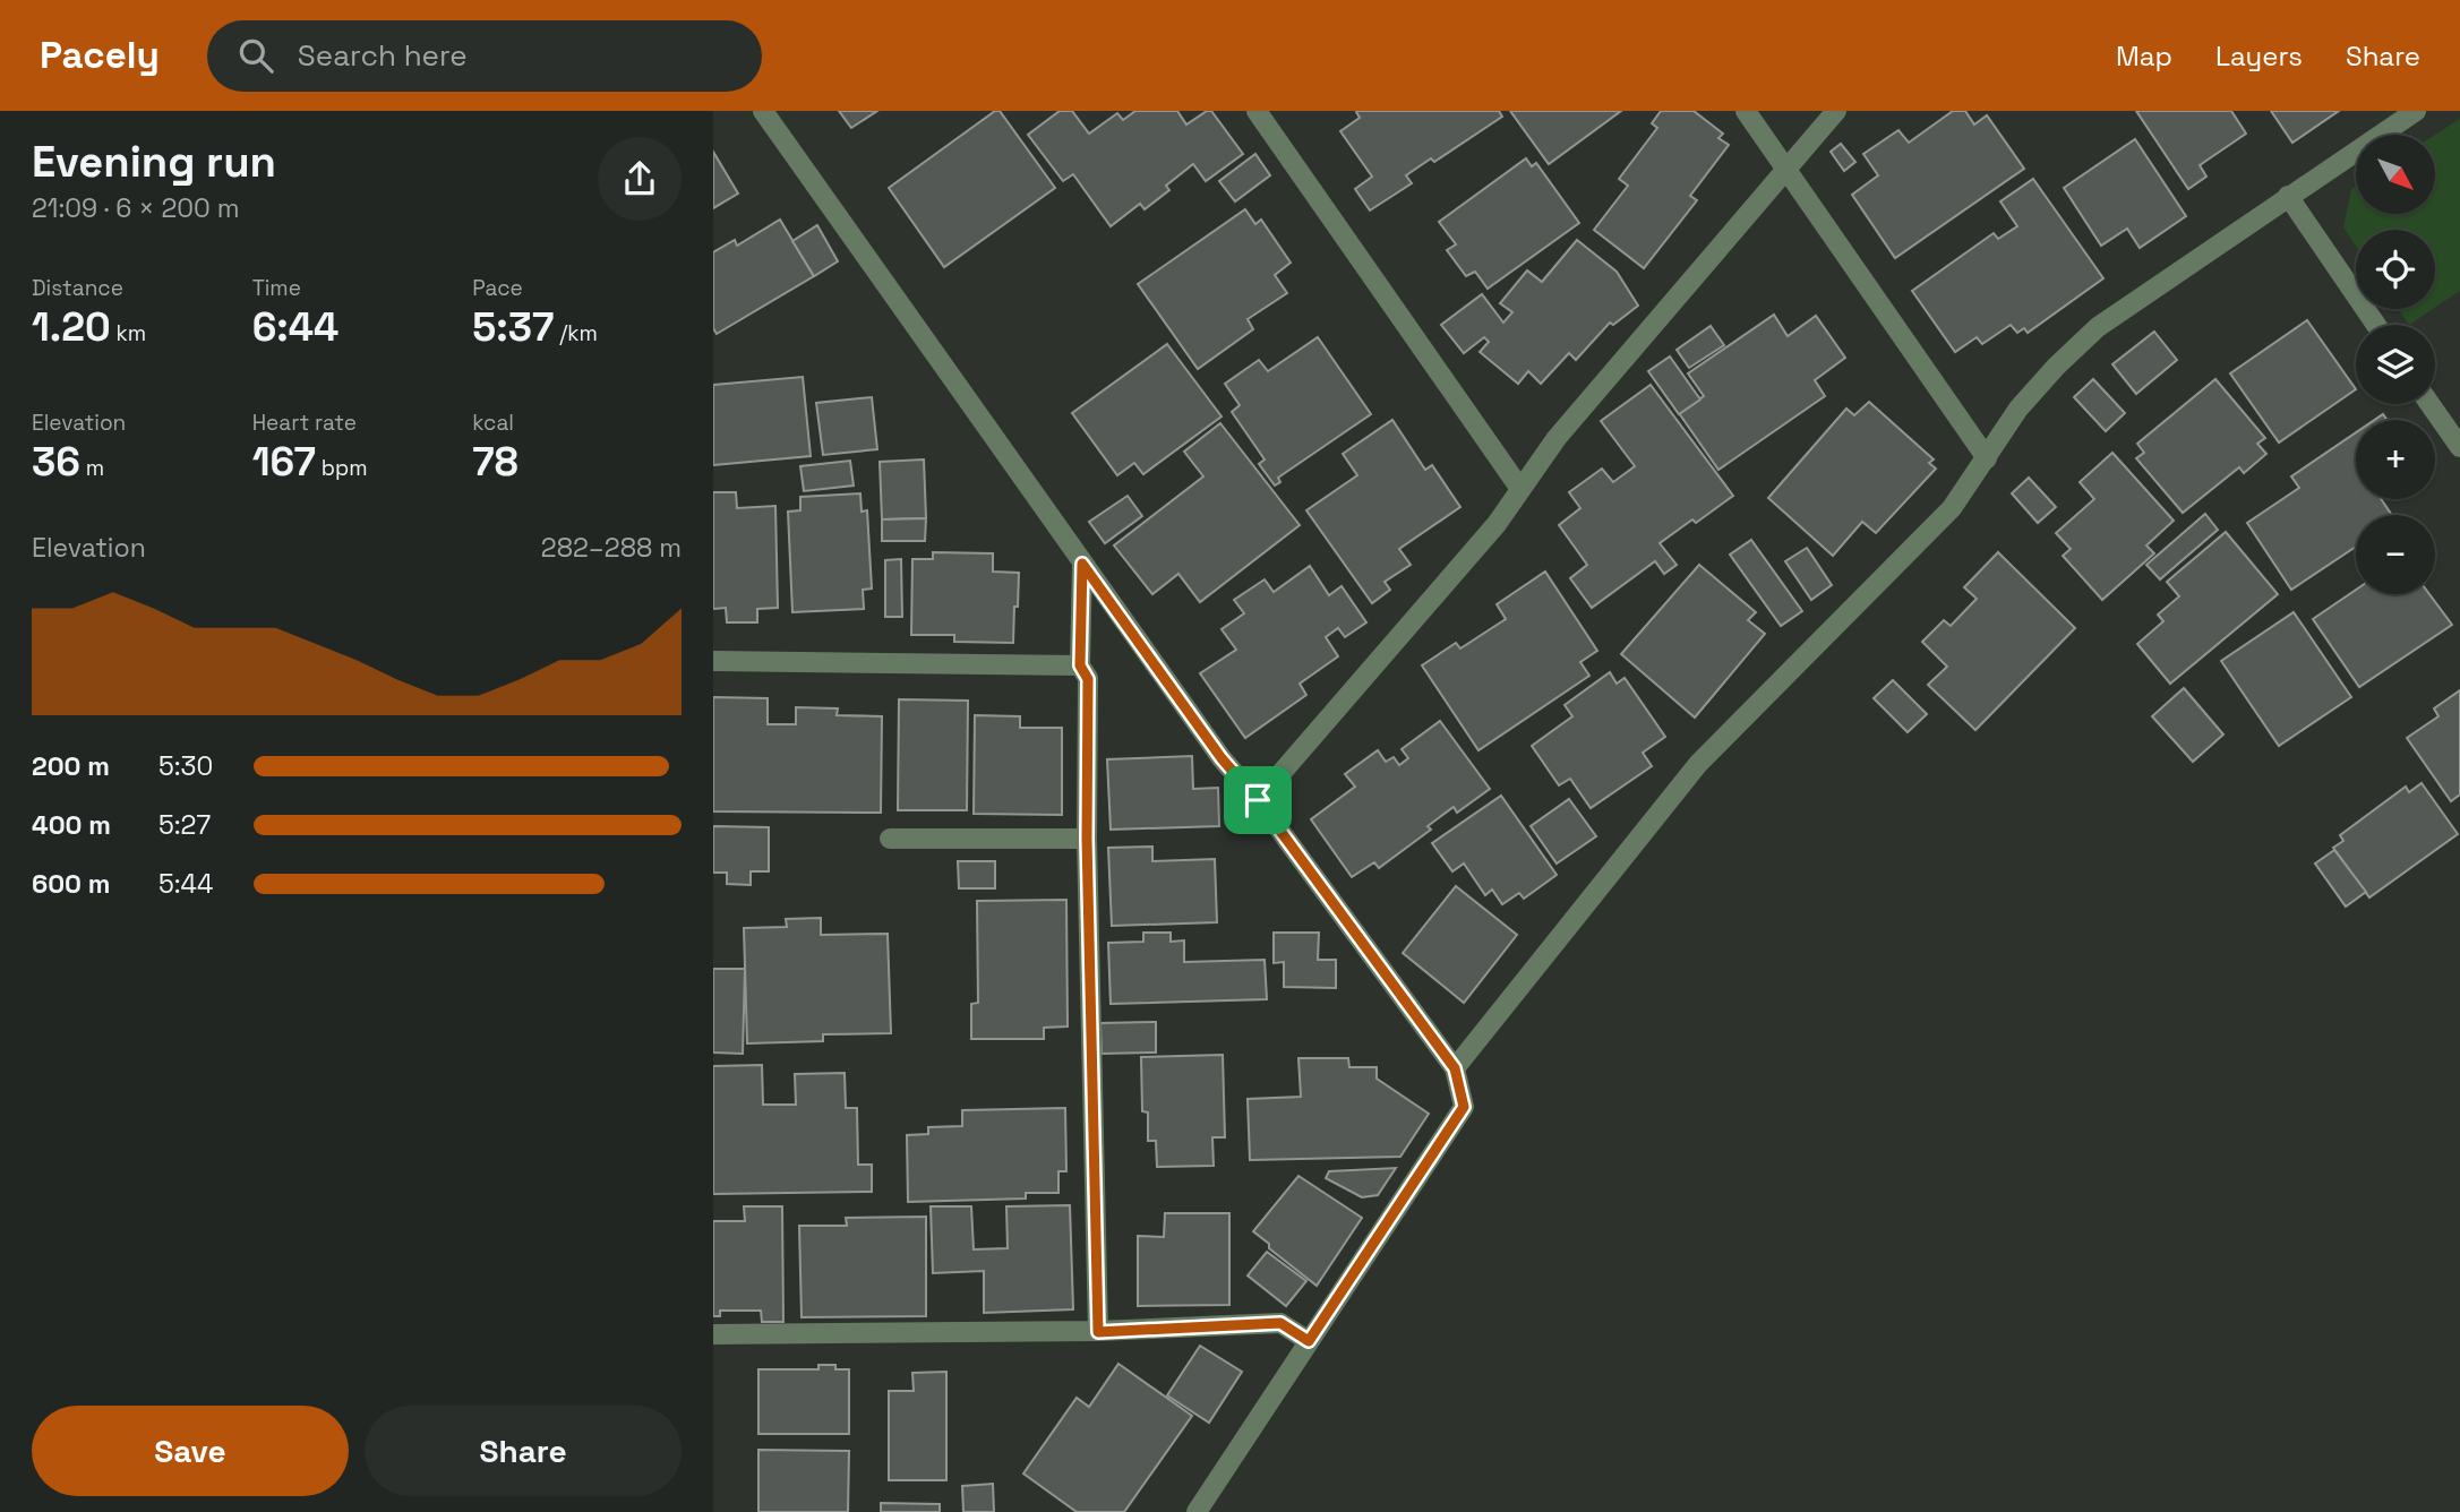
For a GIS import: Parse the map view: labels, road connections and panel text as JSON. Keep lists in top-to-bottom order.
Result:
{
  "north": "bottom right",
  "page": {
    "header": "Pacely",
    "search": "Search here",
    "nav": ["Map", "Layers", "Share"],
    "heading": ["Evening run", "21:09 · 6 × 200 m"],
    "map_buttons": ["+", "−"],
    "stats": [
      ["Distance", "1.20 km"],
      ["Time", "6:44"],
      ["Pace", "5:37 /km"],
      ["Elevation", "36 m"],
      ["Heart rate", "167 bpm"],
      ["kcal", "78"]
    ],
    "chart": ["Elevation", "282–288 m"],
    "list": [
      {
        "name": "200 m",
        "note": "5:30"
      },
      {
        "name": "400 m",
        "note": "5:27"
      },
      {
        "name": "600 m",
        "note": "5:44"
      }
    ],
    "buttons": ["Save", "Share"]
  }
}
